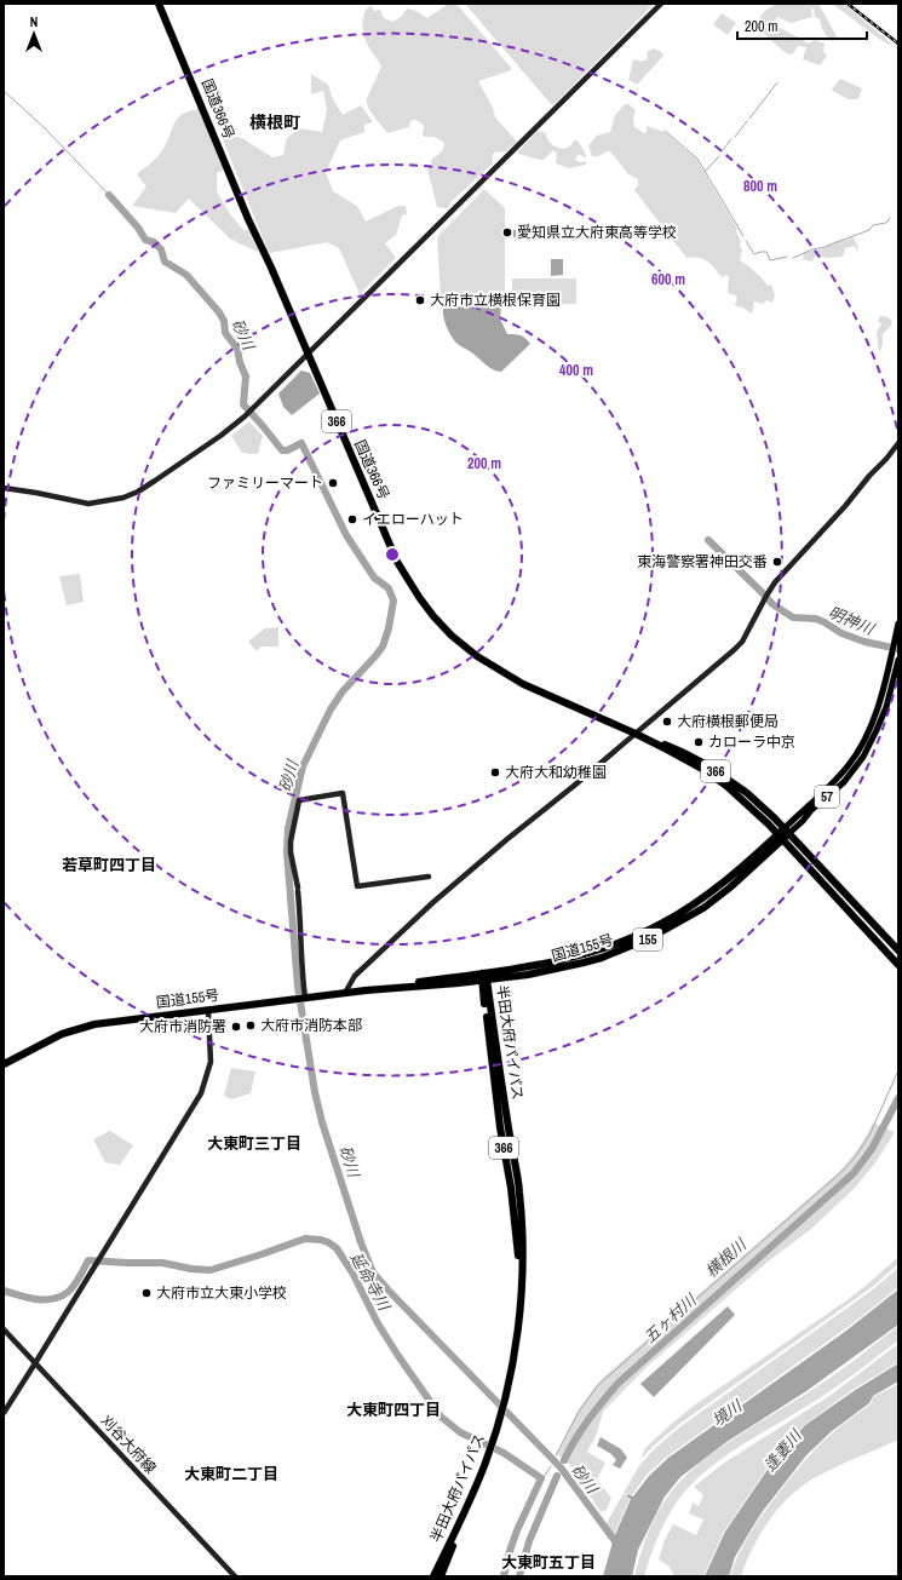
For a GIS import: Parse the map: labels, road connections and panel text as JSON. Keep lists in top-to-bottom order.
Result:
{
  "streets": {
    "highway": [
      "国道366号",
      "366",
      "155",
      "国道155号",
      "半田大府パイパス"
    ],
    "main road": ["57"],
    "street": ["刈谷大府線"]
  },
  "crossings": [
    ["国道366号", "57"],
    ["国道366号", "国道155号"],
    ["366", "半田大府パイパス"],
    ["57", "国道155号"],
    ["国道155号", "半田大府パイパス"]
  ],
  "districts": [
    "横根町",
    "若草町四丁目",
    "大東町三丁目",
    "大東町四丁目",
    "大東町二丁目",
    "大東町五丁目"
  ],
  "water": [
    "砂川",
    "明神川",
    "横根川",
    "延命寺川",
    "五ヶ村川",
    "境川",
    "逢妻川"
  ],
  "places": [
    "愛知県立大府東高等学校",
    "大府市立横根保育園",
    "ファミリーマート",
    "イエローハット",
    "東海警察署神田交番",
    "大府横根郵便局",
    "カローラ中京",
    "大府大和幼稚園",
    "大府市消防本部",
    "大府市消防署",
    "大府市立大東小学校"
  ],
  "scale_bar": "200 m",
  "north": "top",
  "rings": [
    "800 m",
    "600 m",
    "400 m",
    "200 m"
  ]
}
